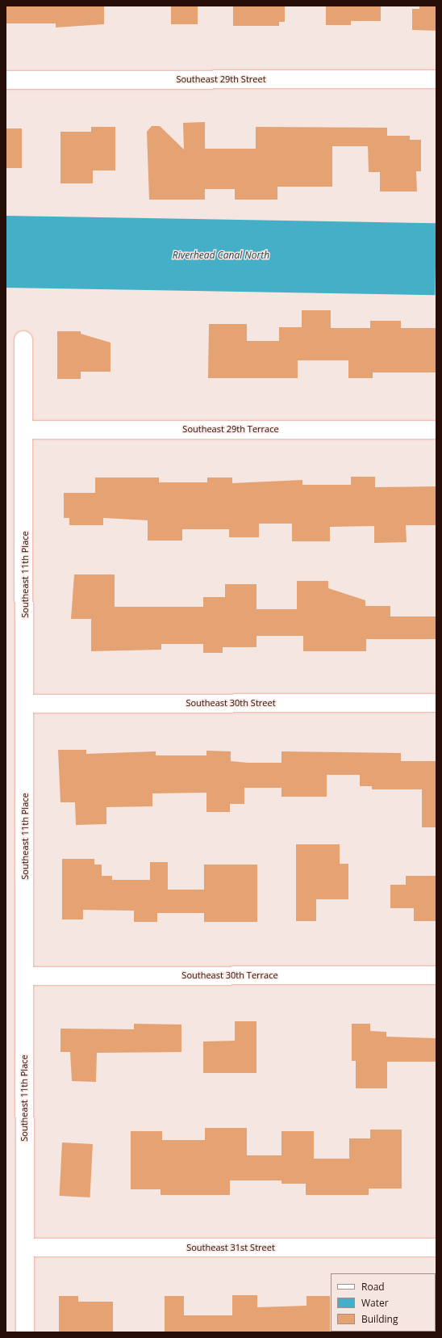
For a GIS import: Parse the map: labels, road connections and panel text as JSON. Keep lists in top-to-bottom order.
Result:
{
  "streets": {
    "street": [
      "Southeast 29th Street",
      "Southeast 29th Terrace",
      "Southeast 11th Place",
      "Southeast 30th Street",
      "Southeast 30th Terrace",
      "Southeast 31st Street"
    ]
  },
  "crossings": [
    ["Southeast 29th Terrace", "Southeast 11th Place"],
    ["Southeast 11th Place", "Southeast 30th Street"],
    ["Southeast 11th Place", "Southeast 30th Terrace"],
    ["Southeast 11th Place", "Southeast 31st Street"]
  ],
  "water": ["Riverhead Canal North"],
  "legend": ["Road", "Water", "Building"]
}
